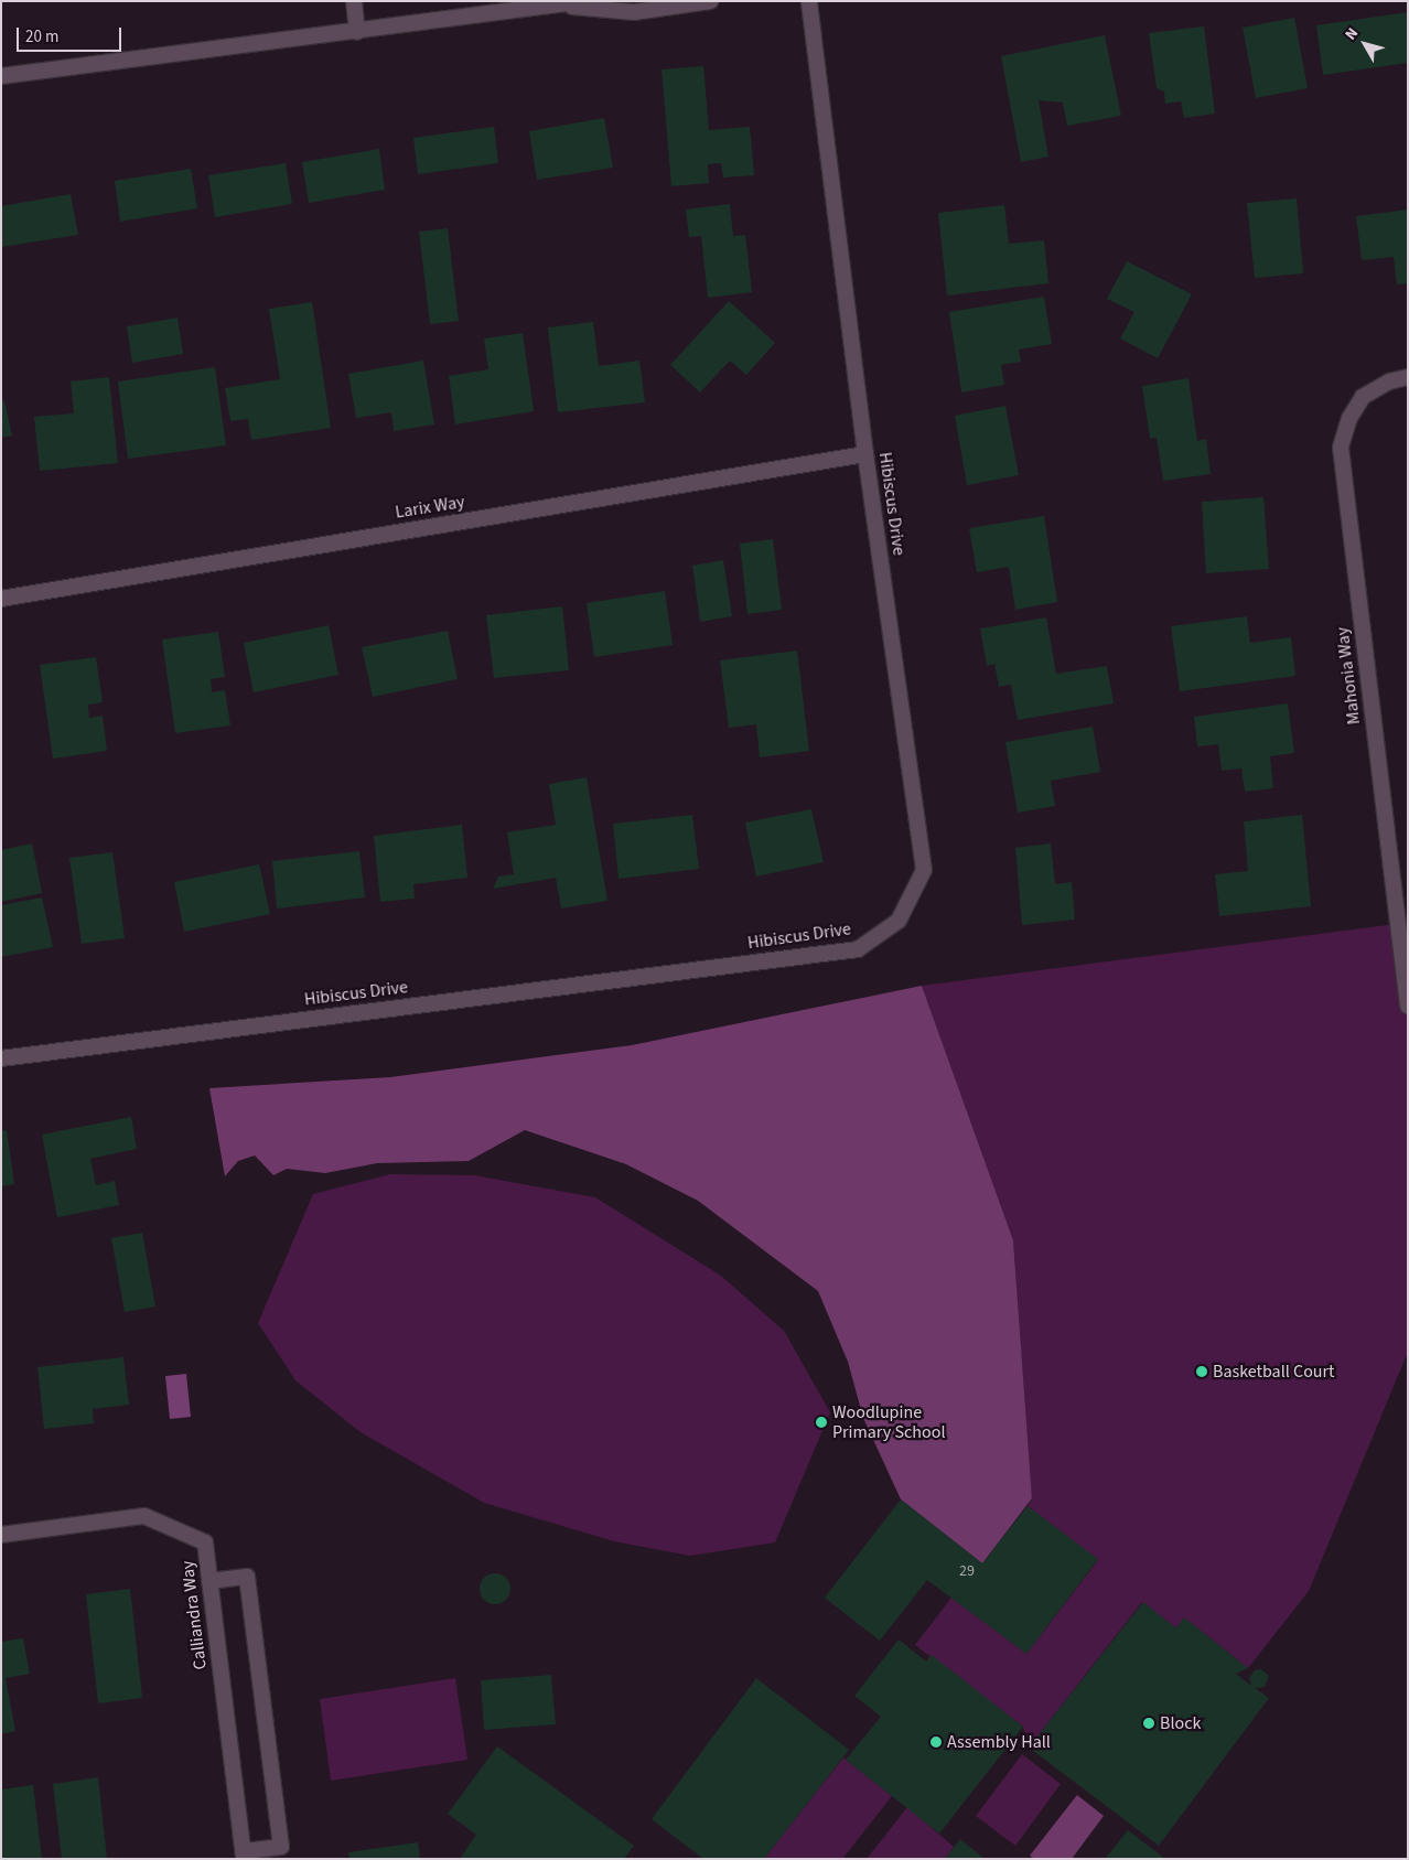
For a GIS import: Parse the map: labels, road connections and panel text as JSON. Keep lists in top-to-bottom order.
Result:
{
  "streets": {
    "street": [
      "Hibiscus Drive",
      "Larix Way",
      "Mahonia Way",
      "Calliandra Way"
    ]
  },
  "crossings": [
    ["Hibiscus Drive", "Larix Way"]
  ],
  "places": [
    "Basketball Court",
    "Woodlupine Primary School",
    "Block",
    "Assembly Hall"
  ],
  "house_numbers": ["29"],
  "scale_bar": "20 m",
  "north": "top left"
}
